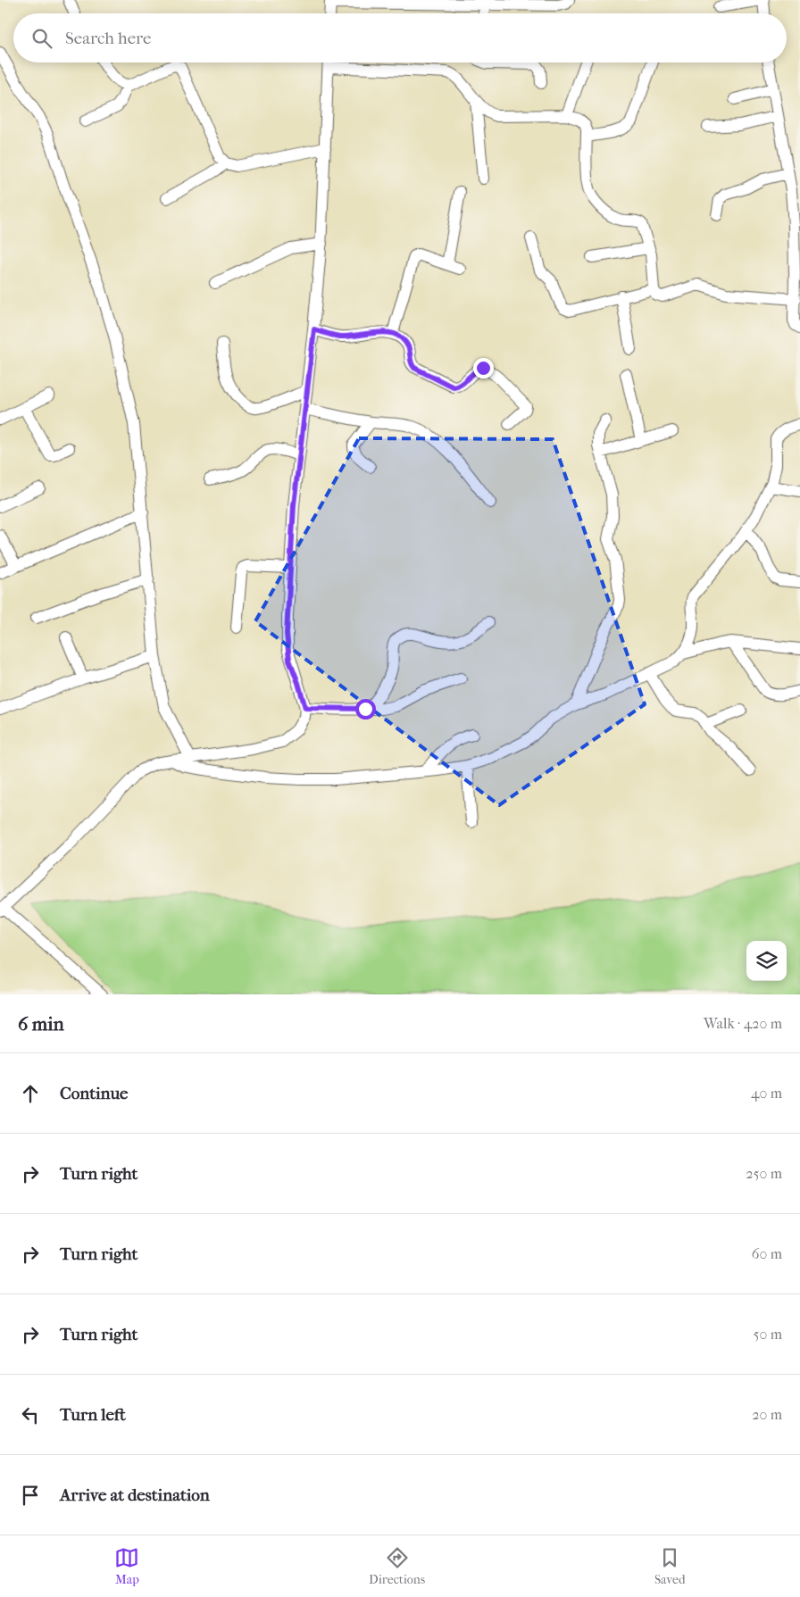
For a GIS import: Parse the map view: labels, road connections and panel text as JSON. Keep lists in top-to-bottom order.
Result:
{
  "page": {
    "search": "Search here",
    "heading": ["6 min", "Walk · 420 m"],
    "list": [
      ["Continue", "40 m"],
      ["Turn right", "250 m"],
      ["Turn right", "60 m"],
      ["Turn right", "50 m"],
      ["Turn left", "20 m"],
      "Arrive at destination"
    ],
    "nav": ["Map", "Directions", "Saved"]
  }
}
